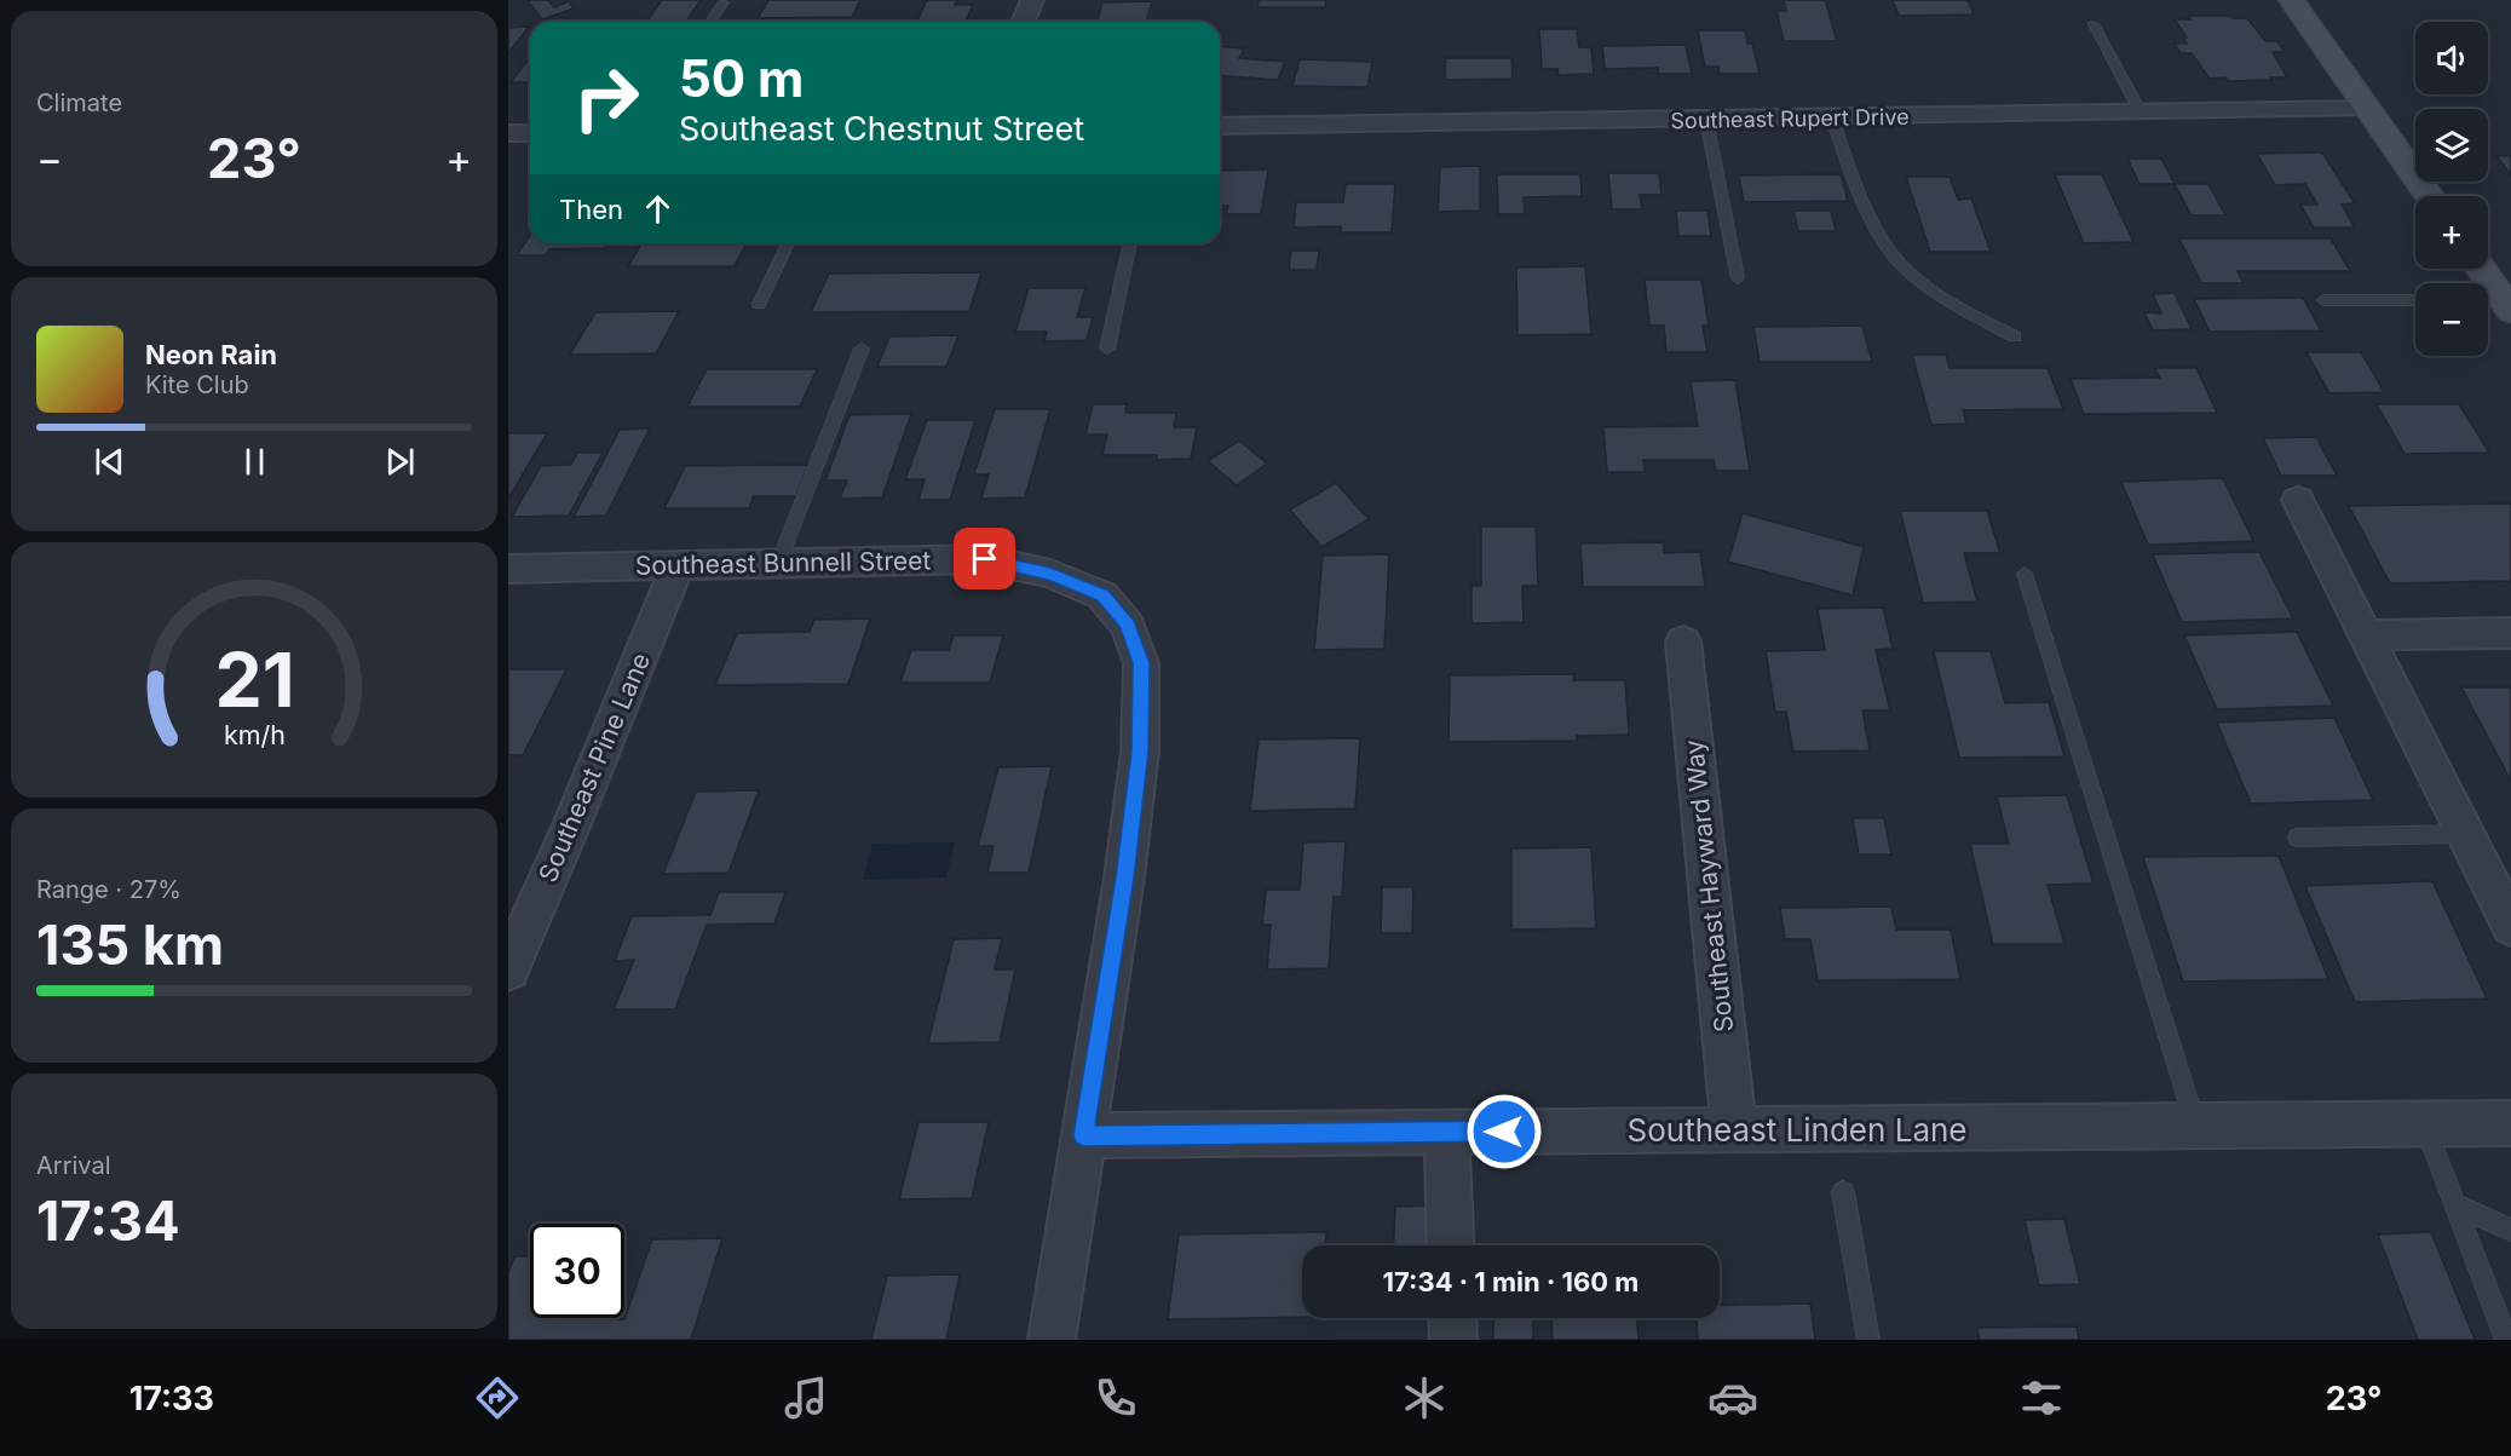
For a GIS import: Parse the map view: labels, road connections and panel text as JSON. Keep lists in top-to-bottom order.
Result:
{
  "streets": {
    "street": [
      "Southeast Rupert Drive",
      "Southeast Bunnell Street",
      "Southeast Pine Lane",
      "Southeast Hayward Way",
      "Southeast Linden Lane"
    ]
  },
  "crossings": [
    ["Southeast Bunnell Street", "Southeast Pine Lane"],
    ["Southeast Bunnell Street", "Southeast Linden Lane"],
    ["Southeast Hayward Way", "Southeast Linden Lane"]
  ],
  "page": {
    "tile": [
      "Climate",
      ["Range · 27%", "135 km"],
      ["Arrival", "17:34"]
    ],
    "map_buttons": ["+", "−"],
    "turn": ["50 m", "Southeast Chestnut Street"],
    "heat": ["−", "23°", "+"],
    "then": "Then",
    "song": ["Neon Rain", "Kite Club"],
    "limit": "30",
    "trip": "17:34 · 1 min · 160 m",
    "tabs": ["17:33", "23°"],
    "gauge": ["21", "km/h"]
  }
}
